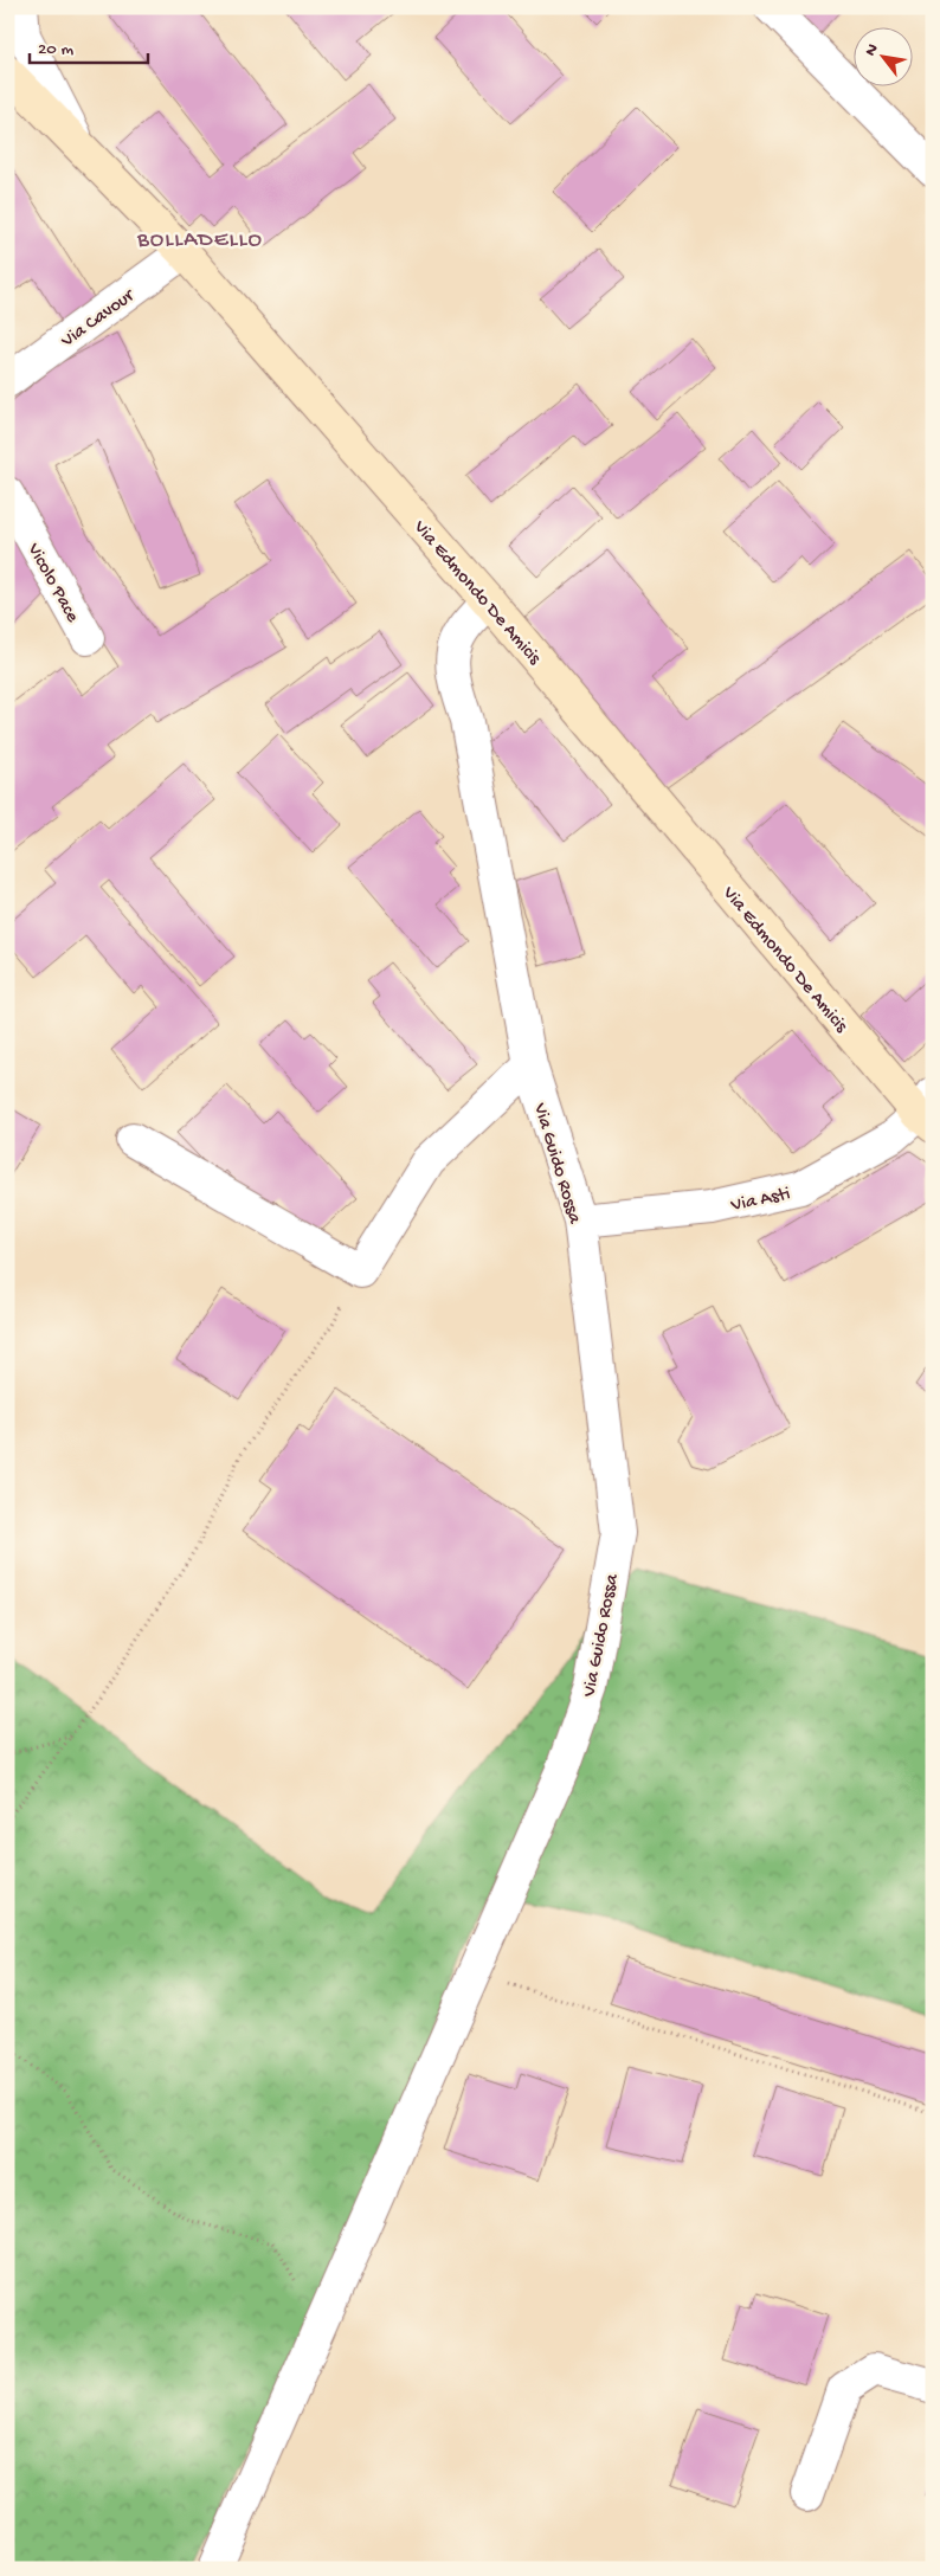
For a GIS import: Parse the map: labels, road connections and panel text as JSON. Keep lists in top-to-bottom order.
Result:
{
  "streets": {
    "street": [
      "Via Cavour",
      "Vicolo Pace",
      "Via Edmondo De Amicis",
      "Via Guido Rossa",
      "Via Asti"
    ]
  },
  "crossings": [
    ["Via Cavour", "Via Edmondo De Amicis"],
    ["Via Edmondo De Amicis", "Via Guido Rossa"],
    ["Via Edmondo De Amicis", "Via Asti"],
    ["Via Guido Rossa", "Via Asti"]
  ],
  "districts": ["BOLLADELLO"],
  "scale_bar": "20 m",
  "north": "top left"
}
